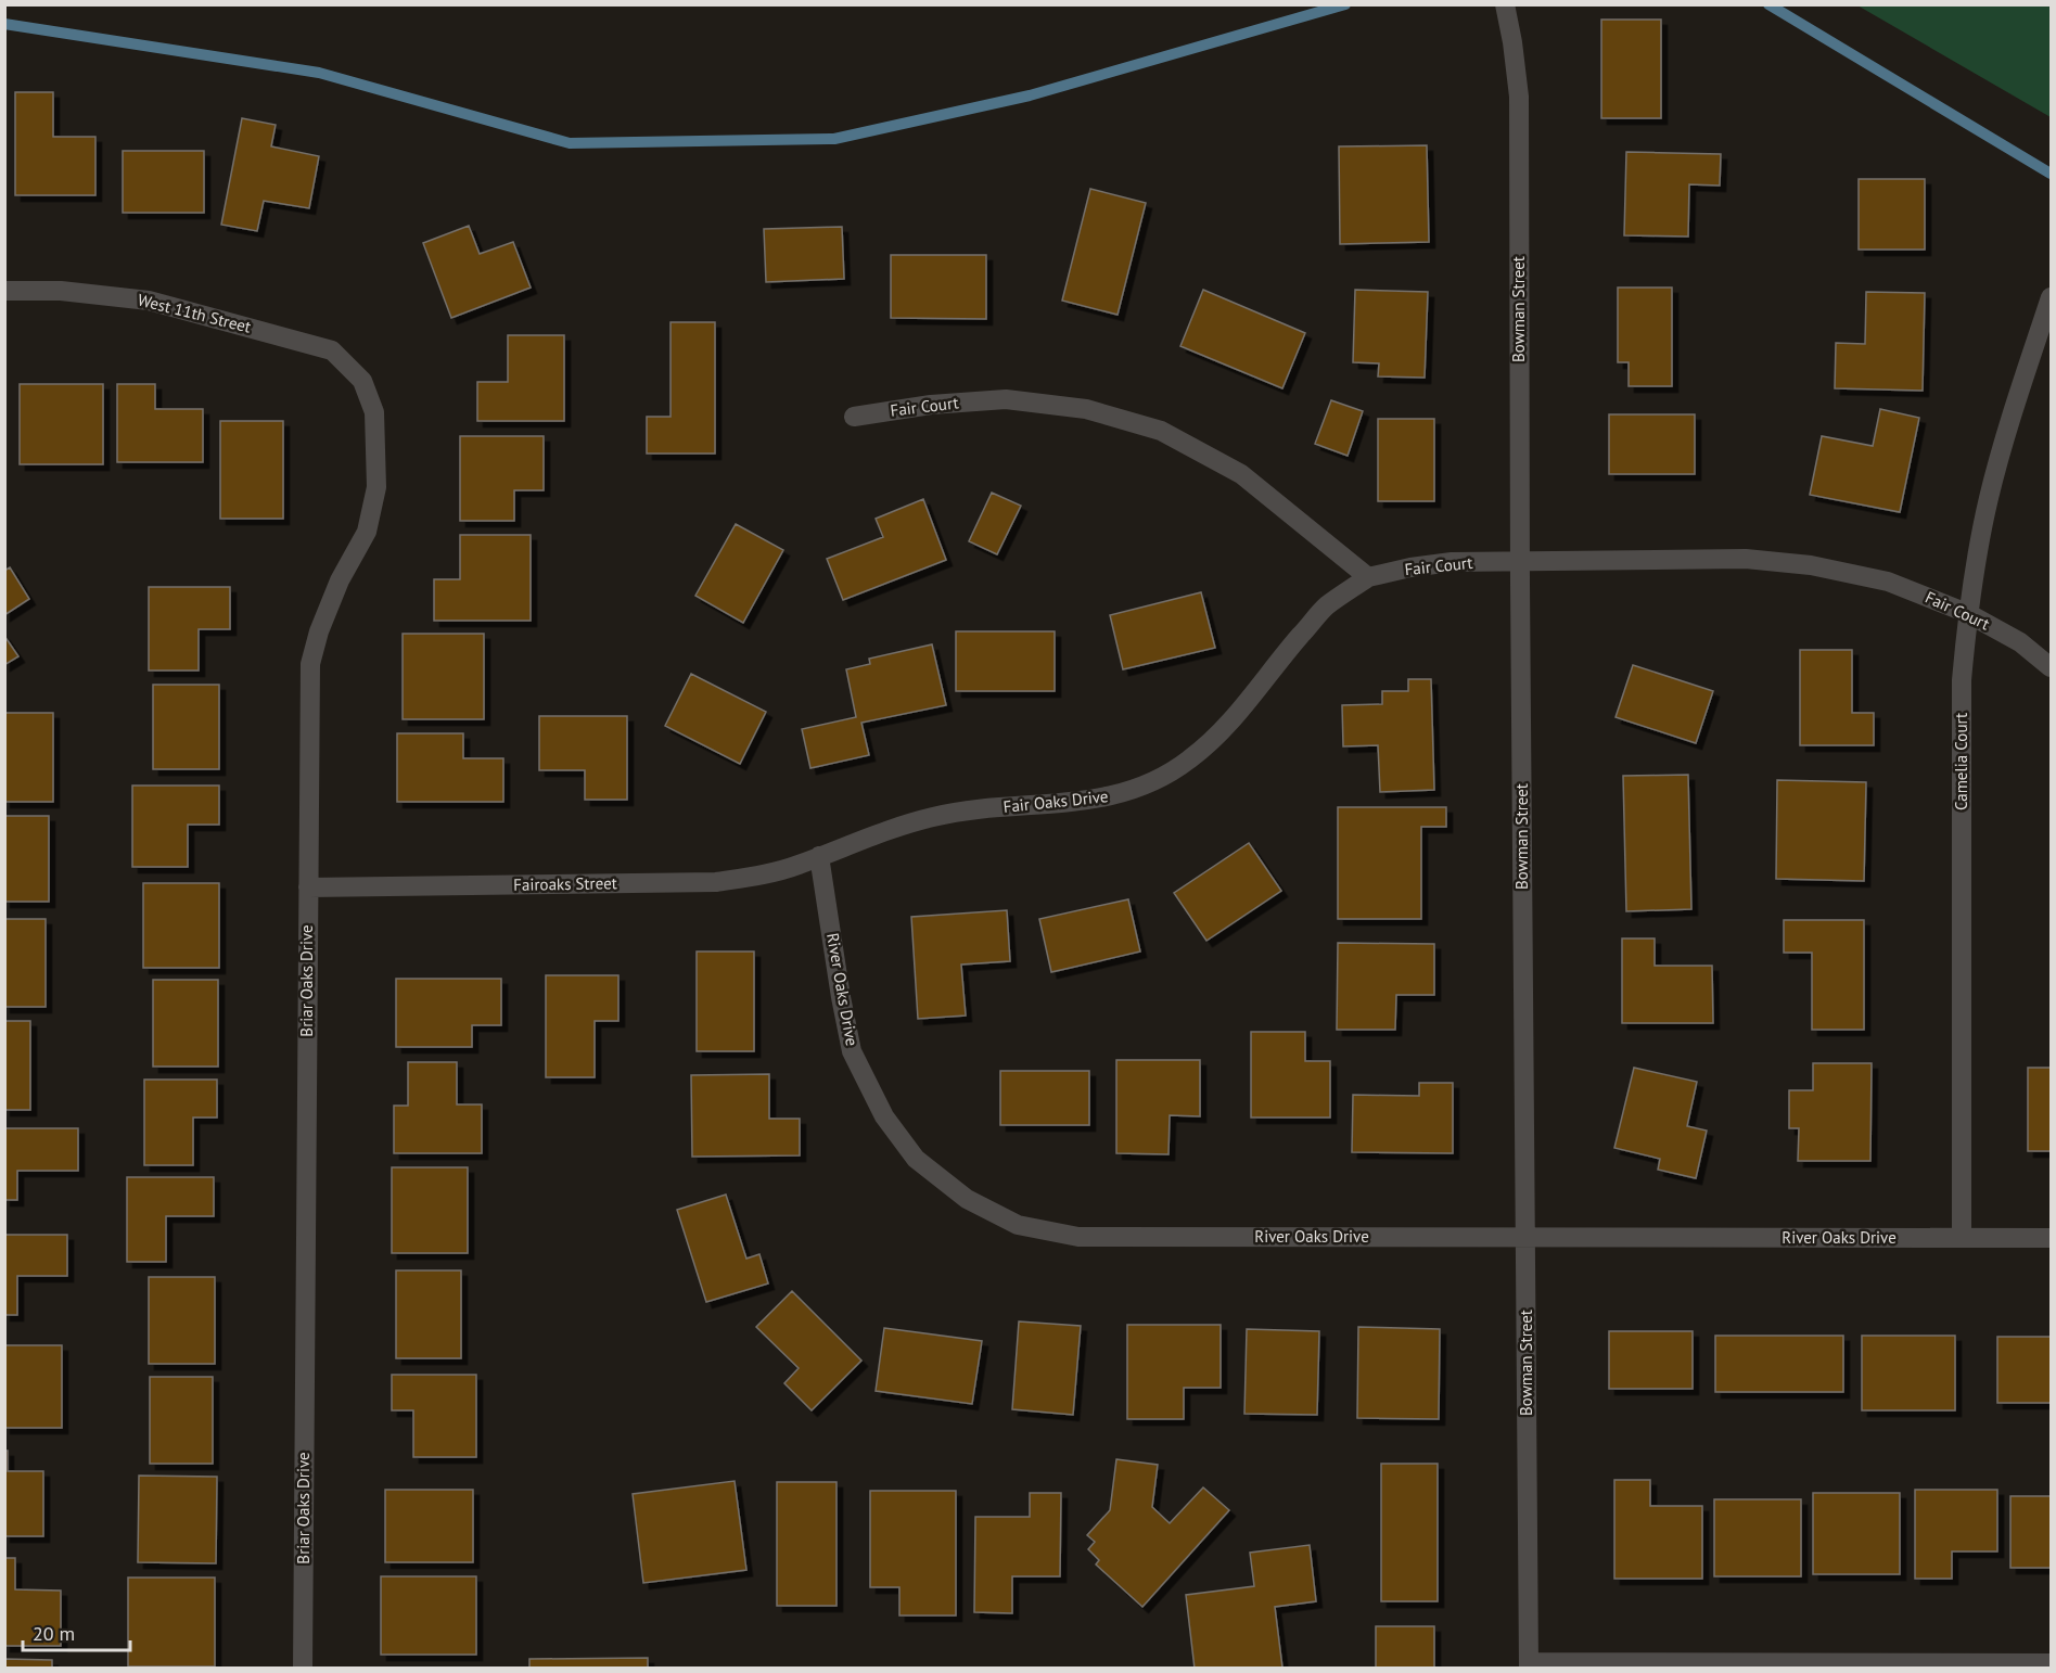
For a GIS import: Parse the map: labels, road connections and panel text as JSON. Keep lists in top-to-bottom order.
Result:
{
  "streets": {
    "street": [
      "Bowman Street",
      "West 11th Street",
      "Fair Court",
      "Camelia Court",
      "Fair Oaks Drive",
      "Fairoaks Street",
      "Briar Oaks Drive",
      "River Oaks Drive"
    ]
  },
  "crossings": [
    ["Bowman Street", "Fair Court"],
    ["Bowman Street", "River Oaks Drive"],
    ["West 11th Street", "Briar Oaks Drive"],
    ["Fair Court", "Camelia Court"],
    ["Fair Court", "Fair Oaks Drive"],
    ["Camelia Court", "River Oaks Drive"],
    ["Fair Oaks Drive", "Fairoaks Street"],
    ["Fair Oaks Drive", "River Oaks Drive"],
    ["Fairoaks Street", "Briar Oaks Drive"],
    ["Fairoaks Street", "River Oaks Drive"]
  ],
  "scale_bar": "20 m"
}
